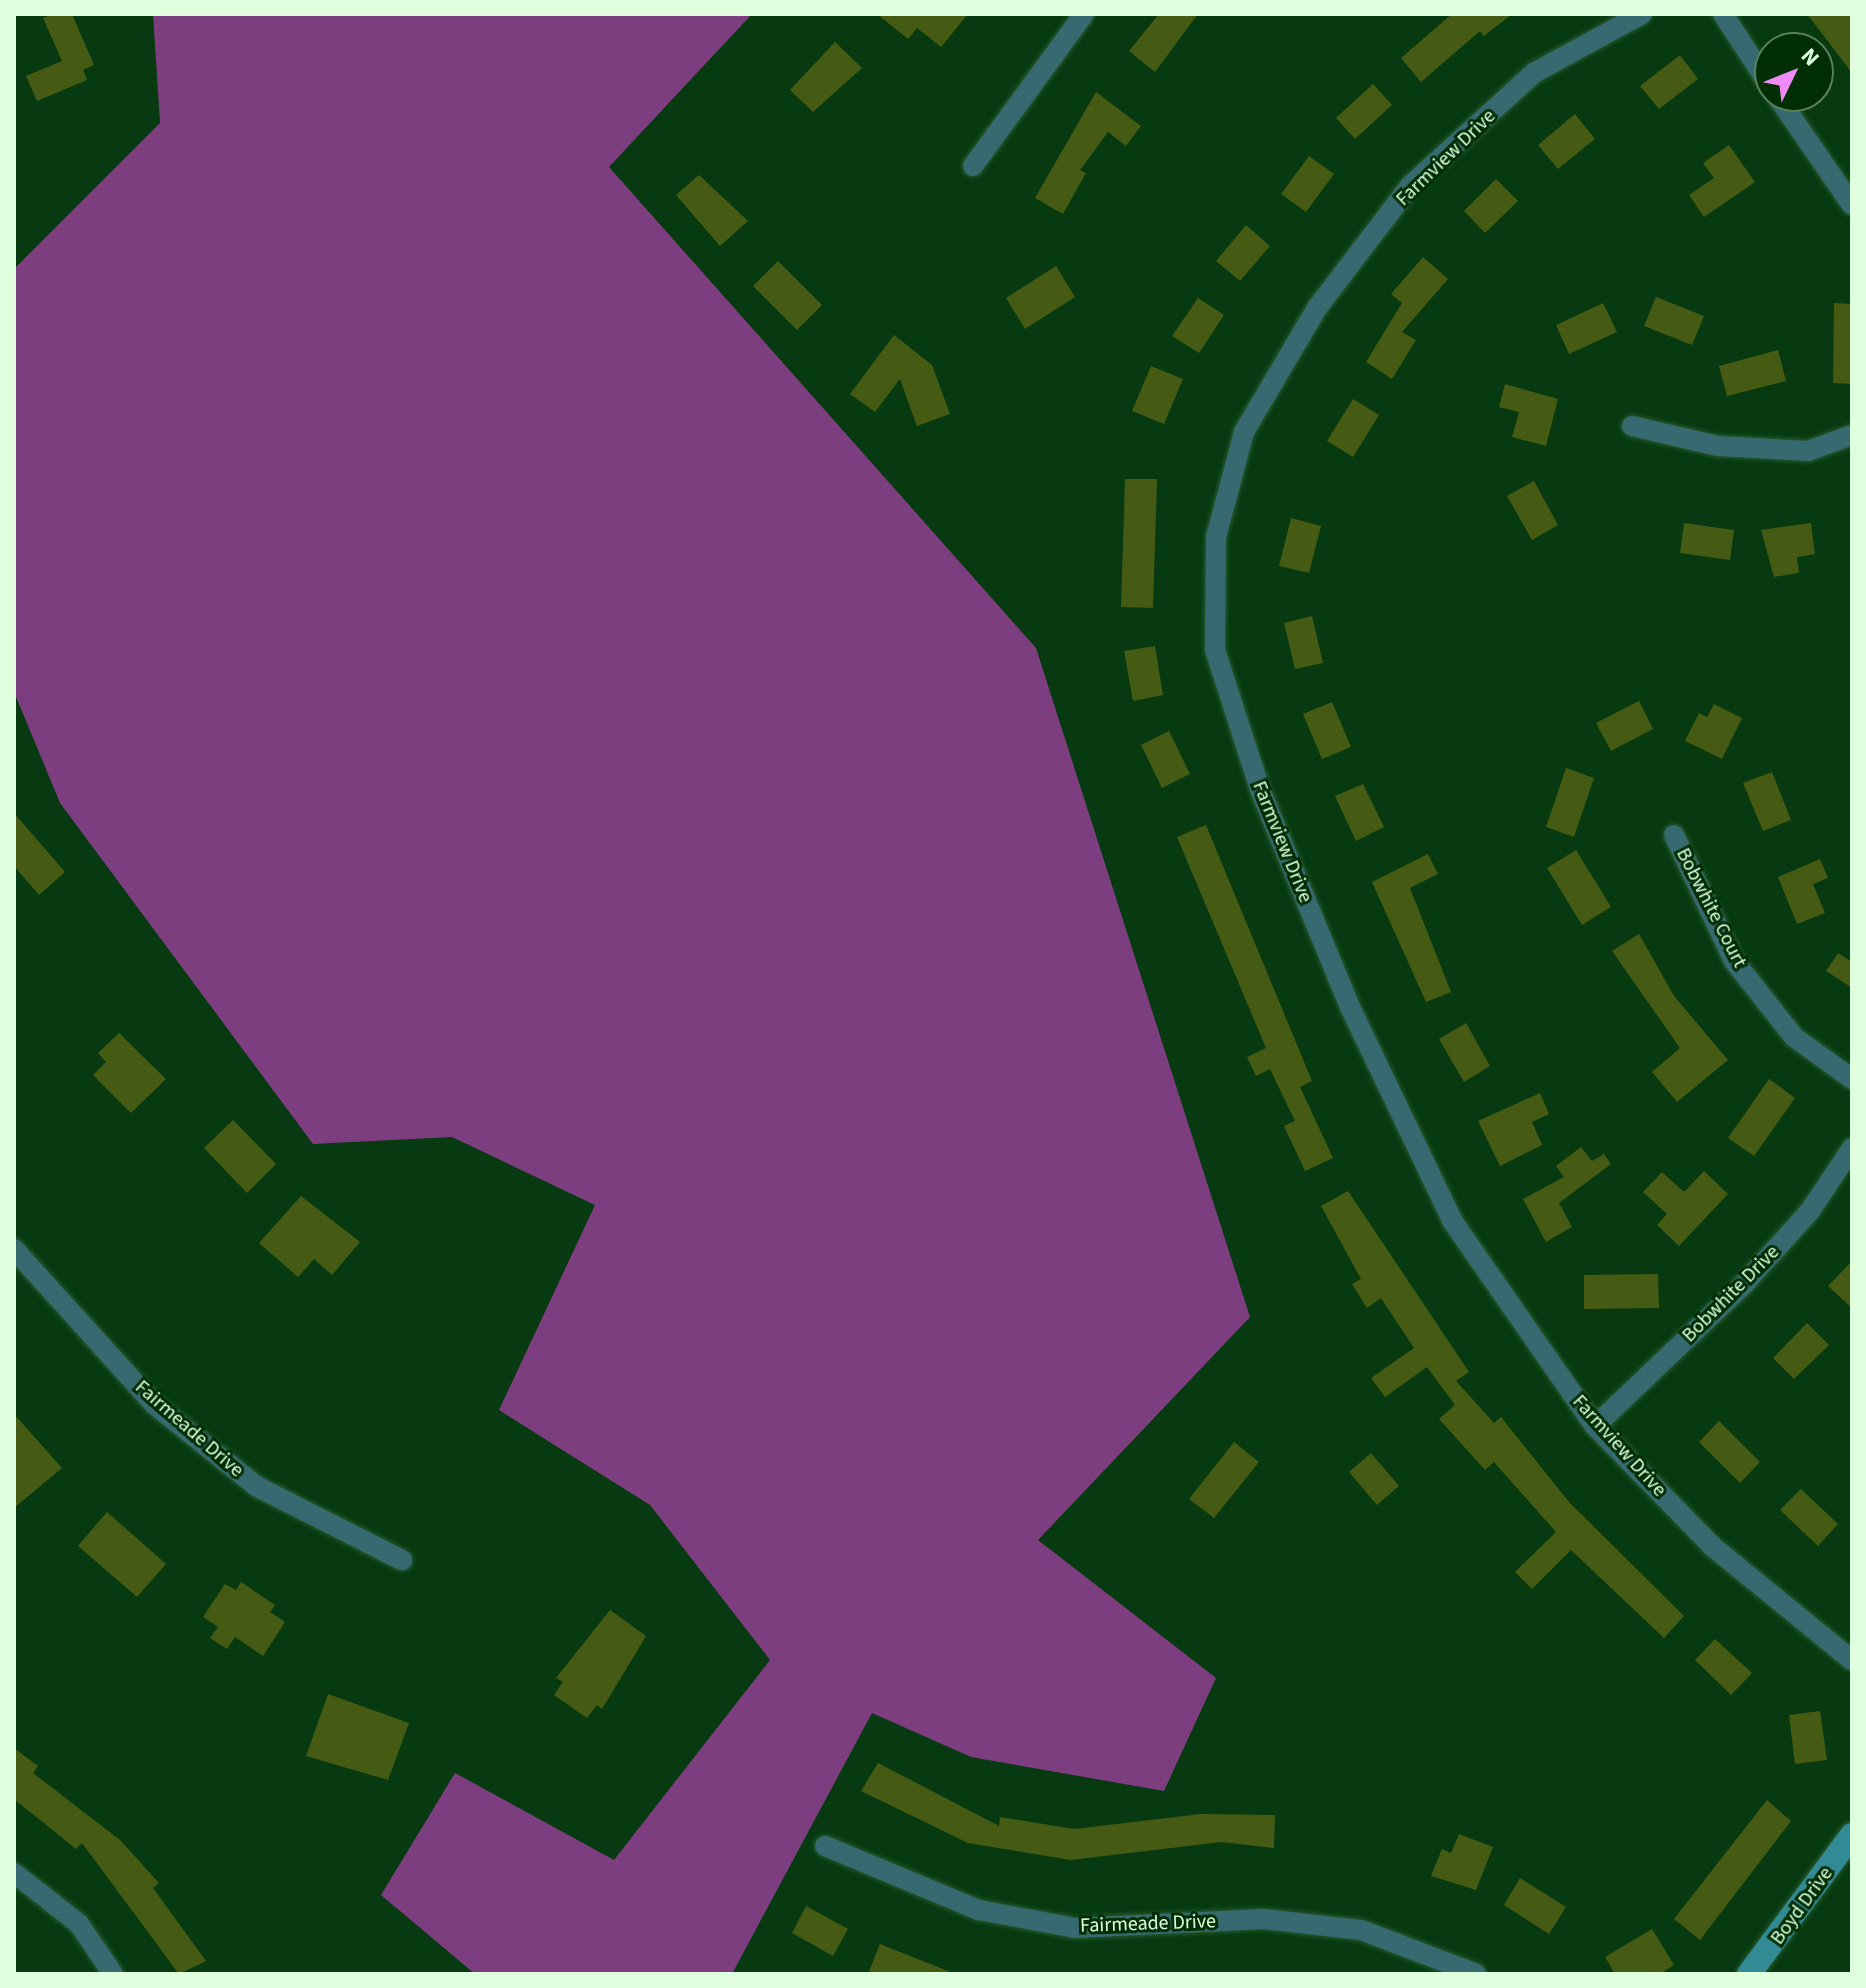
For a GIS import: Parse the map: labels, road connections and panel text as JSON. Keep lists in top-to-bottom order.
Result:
{
  "streets": {
    "street": [
      "Farmview Drive",
      "Bobwhite Court",
      "Bobwhite Drive",
      "Fairmeade Drive",
      "Boyd Drive"
    ]
  },
  "crossings": [
    ["Farmview Drive", "Bobwhite Drive"]
  ],
  "north": "top right"
}
